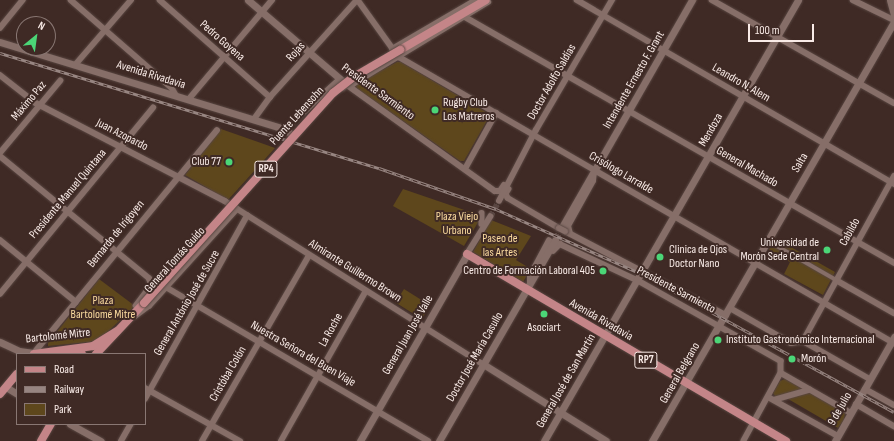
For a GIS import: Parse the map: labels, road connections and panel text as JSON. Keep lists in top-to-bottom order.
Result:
{
  "streets": {
    "main road": [
      "Avenida Rivadavia",
      "Puente Lebensohn",
      "RP4",
      "General Tomás Guido",
      "Bartolomé Mitre",
      "RP7"
    ],
    "street": [
      "Pedro Goyena",
      "Rojas",
      "Intendente Ernesto F. Grant",
      "Doctor Adolfo Saldías",
      "Leandro N. Alem",
      "Presidente Sarmiento",
      "Máximo Paz",
      "Mendoza",
      "Juan Azopardo",
      "Salta",
      "General Machado",
      "Crisólogo Larralde",
      "Presidente Manuel Quintana",
      "Cabildo",
      "Bernardo de Irigoyen",
      "Almirante Guillermo Brown",
      "General António José de Sucre",
      "La Roche",
      "General Juan José Valle",
      "Nuestra Señora del Buen Viaje",
      "Doctor José María Casullo",
      "General Belgrano",
      "Cristóbal Colón",
      "General José de San Martín",
      "9 de Julio"
    ]
  },
  "crossings": [
    ["Pedro Goyena", "Rojas"],
    ["Rojas", "Avenida Rivadavia"],
    ["Rojas", "Presidente Sarmiento"],
    ["Rojas", "Crisólogo Larralde"],
    ["Avenida Rivadavia", "General Juan José Valle"],
    ["Avenida Rivadavia", "Doctor José María Casullo"],
    ["Avenida Rivadavia", "General Belgrano"],
    ["Avenida Rivadavia", "General José de San Martín"],
    ["Intendente Ernesto F. Grant", "Leandro N. Alem"],
    ["Intendente Ernesto F. Grant", "Presidente Sarmiento"],
    ["Intendente Ernesto F. Grant", "General Machado"],
    ["Intendente Ernesto F. Grant", "Crisólogo Larralde"],
    ["Doctor Adolfo Saldías", "Leandro N. Alem"],
    ["Doctor Adolfo Saldías", "Presidente Sarmiento"],
    ["Doctor Adolfo Saldías", "General Machado"],
    ["Doctor Adolfo Saldías", "Crisólogo Larralde"],
    ["Leandro N. Alem", "Mendoza"],
    ["Leandro N. Alem", "Salta"],
    ["Leandro N. Alem", "Cabildo"],
    ["Presidente Sarmiento", "Mendoza"],
    ["Presidente Sarmiento", "Salta"],
    ["Presidente Sarmiento", "Cabildo"],
    ["Presidente Sarmiento", "Doctor José María Casullo"],
    ["Presidente Sarmiento", "General Belgrano"],
    ["Presidente Sarmiento", "General José de San Martín"],
    ["Máximo Paz", "Juan Azopardo"],
    ["Puente Lebensohn", "Crisólogo Larralde"],
    ["Puente Lebensohn", "General Tomás Guido"],
    ["Mendoza", "General Machado"],
    ["Mendoza", "Crisólogo Larralde"],
    ["Mendoza", "General José de San Martín"],
    ["Juan Azopardo", "Presidente Manuel Quintana"],
    ["Juan Azopardo", "Bernardo de Irigoyen"],
    ["Juan Azopardo", "General Tomás Guido"],
    ["Juan Azopardo", "Almirante Guillermo Brown"],
    ["Salta", "General Machado"],
    ["Salta", "Crisólogo Larralde"],
    ["Salta", "General Belgrano"],
    ["General Machado", "Cabildo"],
    ["Crisólogo Larralde", "Cabildo"],
    ["Crisólogo Larralde", "9 de Julio"],
    ["Bernardo de Irigoyen", "General Tomás Guido"],
    ["General Tomás Guido", "Almirante Guillermo Brown"],
    ["General Tomás Guido", "Bartolomé Mitre"],
    ["General Tomás Guido", "Nuestra Señora del Buen Viaje"],
    ["Almirante Guillermo Brown", "General António José de Sucre"],
    ["Almirante Guillermo Brown", "La Roche"],
    ["Almirante Guillermo Brown", "General Juan José Valle"],
    ["Almirante Guillermo Brown", "Doctor José María Casullo"],
    ["Almirante Guillermo Brown", "Cristóbal Colón"],
    ["General António José de Sucre", "Nuestra Señora del Buen Viaje"],
    ["La Roche", "Nuestra Señora del Buen Viaje"],
    ["General Juan José Valle", "Nuestra Señora del Buen Viaje"],
    ["Nuestra Señora del Buen Viaje", "Cristóbal Colón"]
  ],
  "parks": ["Plaza Viejo Urbano", "Paseo de las Artes", "Plaza Bartolomé Mitre"],
  "places": [
    "Rugby Club Los Matreros",
    "Club 77",
    "Universidad de Morón Sede Central",
    "Clinica de Ojos Doctor Nano",
    "Centro de Formación Laboral 405",
    "Asociart",
    "Instituto Gastronómico Internacional",
    "Morón"
  ],
  "legend": ["Road", "Railway", "Park"],
  "scale_bar": "100 m",
  "north": "top right"
}
